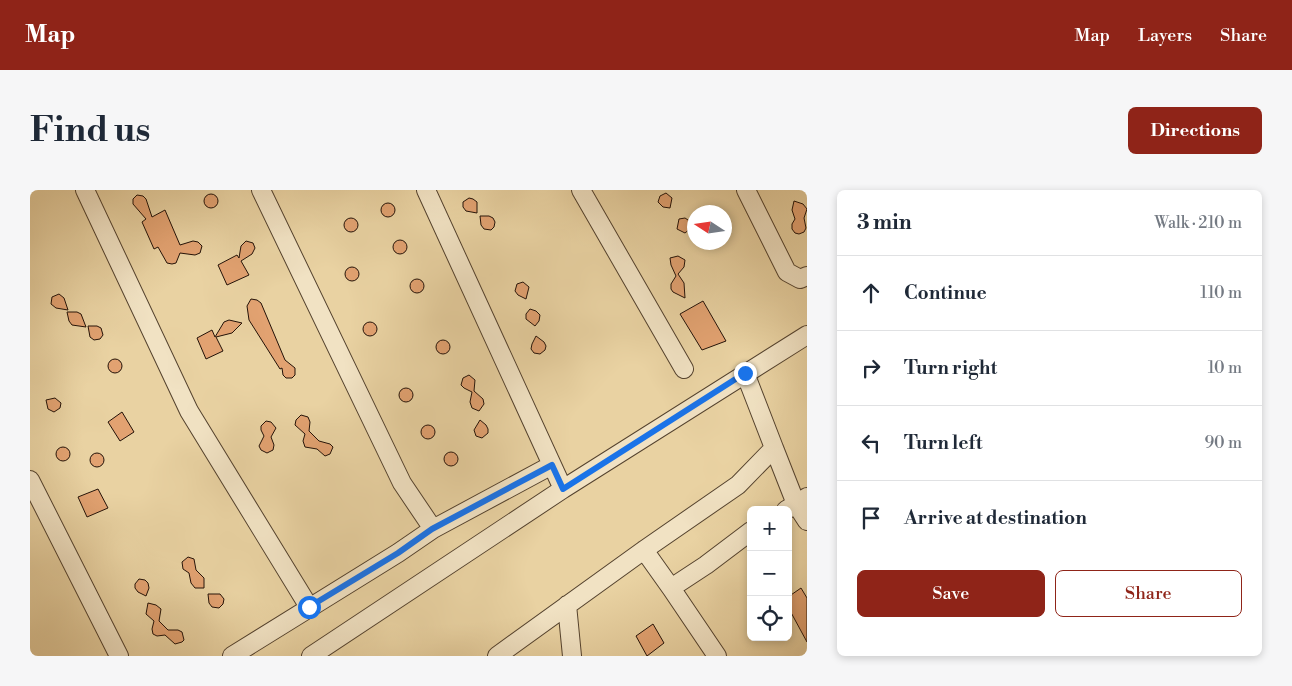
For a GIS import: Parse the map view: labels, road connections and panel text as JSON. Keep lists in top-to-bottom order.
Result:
{
  "north": "left",
  "page": {
    "header": "Map",
    "nav": ["Map", "Layers", "Share"],
    "buttons": [
      "Directions",
      ["Save", "Share"]
    ],
    "title": "Find us",
    "heading": ["3 min", "Walk · 210 m"],
    "list": [
      ["Continue", "110 m"],
      ["Turn right", "10 m"],
      ["Turn left", "90 m"],
      "Arrive at destination"
    ],
    "map_buttons": ["+", "−"]
  }
}
